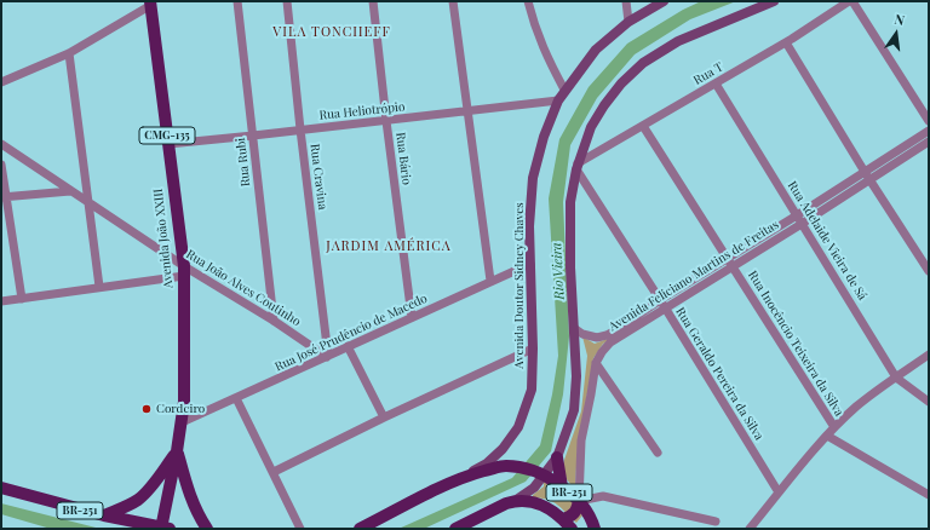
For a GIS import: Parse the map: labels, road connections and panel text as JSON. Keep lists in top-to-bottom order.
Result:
{
  "streets": {
    "main road": [
      "CMG-135",
      "Avenida João XXIII",
      "Avenida Doutor Sidney Chaves",
      "BR-251"
    ],
    "street": [
      "Rua T",
      "Rua Heliotrópio",
      "Rua Bário",
      "Rua Rubi",
      "Rua Cravina",
      "Rua Adelaide Vieira de Sá",
      "Avenida Feliciano Martins de Freitas",
      "Rua João Alves Coutinho",
      "Rua José Prudêncio de Macedo",
      "Rua Inocêncio Teixeira da Silva",
      "Rua Geraldo Pereira da Silva"
    ]
  },
  "crossings": [
    ["Rua T", "Rua Adelaide Vieira de Sá"],
    ["Rua T", "Rua Inocêncio Teixeira da Silva"],
    ["Rua T", "Rua Geraldo Pereira da Silva"],
    ["Rua Heliotrópio", "Rua Bário"],
    ["Rua Heliotrópio", "Rua Rubi"],
    ["Rua Heliotrópio", "Rua Cravina"],
    ["Rua Heliotrópio", "Avenida João XXIII"],
    ["Rua Heliotrópio", "Avenida Doutor Sidney Chaves"],
    ["Rua Bário", "Rua José Prudêncio de Macedo"],
    ["Rua Rubi", "Rua João Alves Coutinho"],
    ["Rua Cravina", "Rua João Alves Coutinho"],
    ["Rua Cravina", "Rua José Prudêncio de Macedo"],
    ["Avenida João XXIII", "Rua João Alves Coutinho"],
    ["Avenida João XXIII", "Rua José Prudêncio de Macedo"],
    ["Avenida João XXIII", "BR-251"],
    ["Rua Adelaide Vieira de Sá", "Avenida Feliciano Martins de Freitas"],
    ["Avenida Feliciano Martins de Freitas", "Rua Inocêncio Teixeira da Silva"],
    ["Avenida Feliciano Martins de Freitas", "Rua Geraldo Pereira da Silva"],
    ["Avenida Feliciano Martins de Freitas", "BR-251"],
    ["Avenida Doutor Sidney Chaves", "Rua José Prudêncio de Macedo"],
    ["Avenida Doutor Sidney Chaves", "BR-251"],
    ["Rua João Alves Coutinho", "Rua José Prudêncio de Macedo"]
  ],
  "districts": ["VILA TONCHEFF", "JARDIM AMÉRICA"],
  "water": ["Rio Vieira"],
  "places": ["Cordeiro"],
  "north": "top"
}
